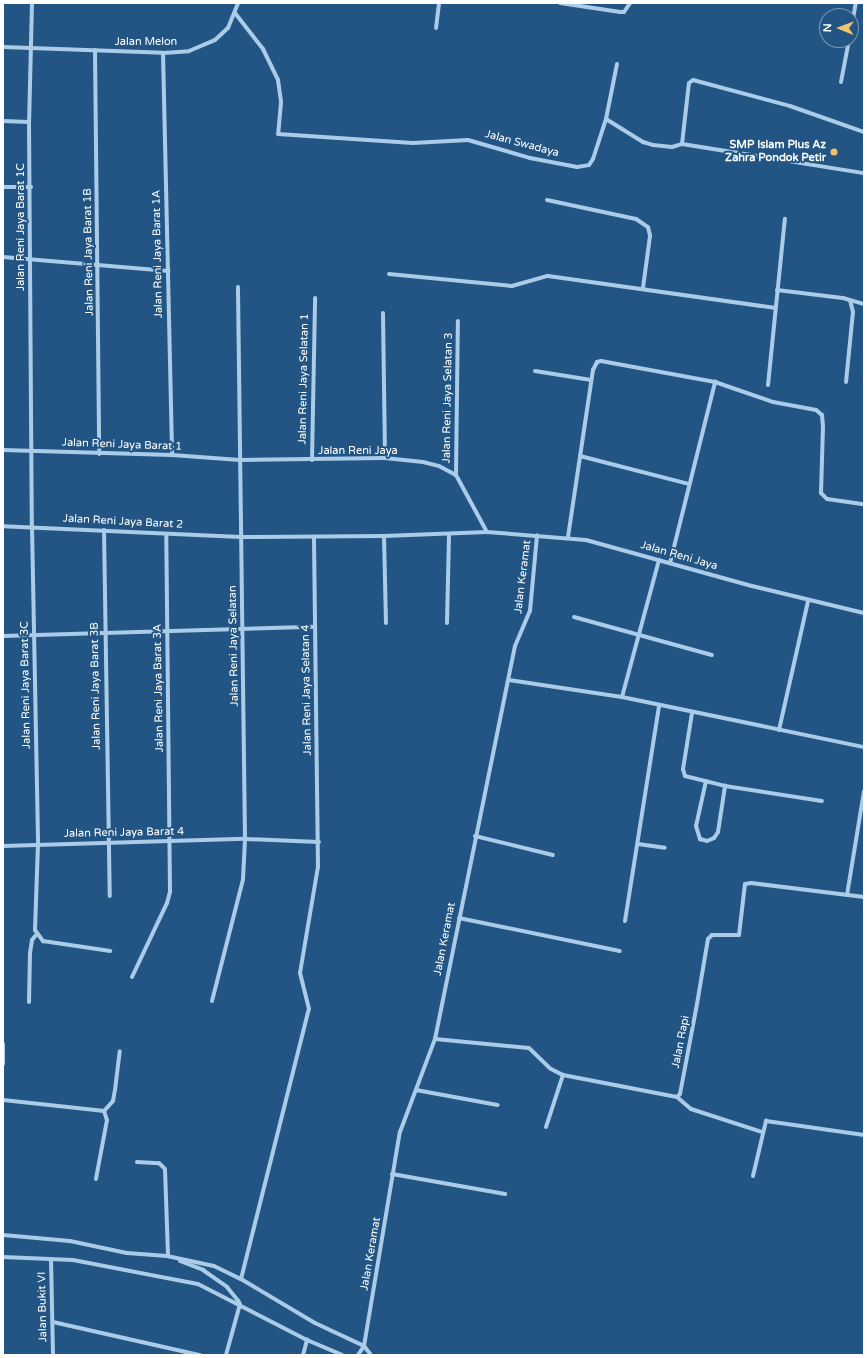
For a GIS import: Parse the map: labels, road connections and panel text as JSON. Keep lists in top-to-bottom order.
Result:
{
  "streets": {
    "street": [
      "Jalan Melon",
      "Jalan Swadaya",
      "Jalan Reni Jaya Barat 1C",
      "Jalan Reni Jaya Barat 1B",
      "Jalan Reni Jaya Barat 1A",
      "Jalan Reni Jaya Selatan 1",
      "Jalan Reni Jaya Selatan 3",
      "Jalan Reni Jaya Barat 1",
      "Jalan Reni Jaya",
      "Jalan Reni Jaya Barat 2",
      "Jalan Keramat",
      "Jalan Reni Jaya Selatan",
      "Jalan Reni Jaya Barat 3C",
      "Jalan Reni Jaya Barat 3B",
      "Jalan Reni Jaya Barat 3A",
      "Jalan Reni Jaya Selatan 4",
      "Jalan Reni Jaya Barat 4",
      "Jalan Rapi",
      "Jalan Bukit VI"
    ]
  },
  "crossings": [
    ["Jalan Melon", "Jalan Swadaya"],
    ["Jalan Melon", "Jalan Reni Jaya Barat 1C"],
    ["Jalan Melon", "Jalan Reni Jaya Barat 1B"],
    ["Jalan Melon", "Jalan Reni Jaya Barat 1A"],
    ["Jalan Reni Jaya Barat 1C", "Jalan Reni Jaya Barat 1"],
    ["Jalan Reni Jaya Barat 1C", "Jalan Reni Jaya Barat 2"],
    ["Jalan Reni Jaya Barat 1C", "Jalan Reni Jaya Barat 3C"],
    ["Jalan Reni Jaya Barat 1B", "Jalan Reni Jaya Barat 1"],
    ["Jalan Reni Jaya Barat 1A", "Jalan Reni Jaya Barat 1"],
    ["Jalan Reni Jaya Selatan 1", "Jalan Reni Jaya"],
    ["Jalan Reni Jaya Selatan 3", "Jalan Reni Jaya"],
    ["Jalan Reni Jaya Barat 1", "Jalan Reni Jaya"],
    ["Jalan Reni Jaya Barat 1", "Jalan Reni Jaya Selatan"],
    ["Jalan Reni Jaya", "Jalan Reni Jaya Barat 2"],
    ["Jalan Reni Jaya", "Jalan Keramat"],
    ["Jalan Reni Jaya", "Jalan Reni Jaya Selatan"],
    ["Jalan Reni Jaya", "Jalan Reni Jaya Selatan 4"],
    ["Jalan Reni Jaya Barat 2", "Jalan Reni Jaya Selatan"],
    ["Jalan Reni Jaya Barat 2", "Jalan Reni Jaya Barat 3C"],
    ["Jalan Reni Jaya Barat 2", "Jalan Reni Jaya Barat 3B"],
    ["Jalan Reni Jaya Barat 2", "Jalan Reni Jaya Barat 3A"],
    ["Jalan Reni Jaya Selatan", "Jalan Reni Jaya Barat 4"],
    ["Jalan Reni Jaya Barat 3C", "Jalan Reni Jaya Barat 4"],
    ["Jalan Reni Jaya Barat 3B", "Jalan Reni Jaya Barat 4"],
    ["Jalan Reni Jaya Barat 3A", "Jalan Reni Jaya Barat 4"],
    ["Jalan Reni Jaya Selatan 4", "Jalan Reni Jaya Barat 4"]
  ],
  "places": ["SMP Islam Plus Az Zahra Pondok Petir"],
  "north": "left"
}
